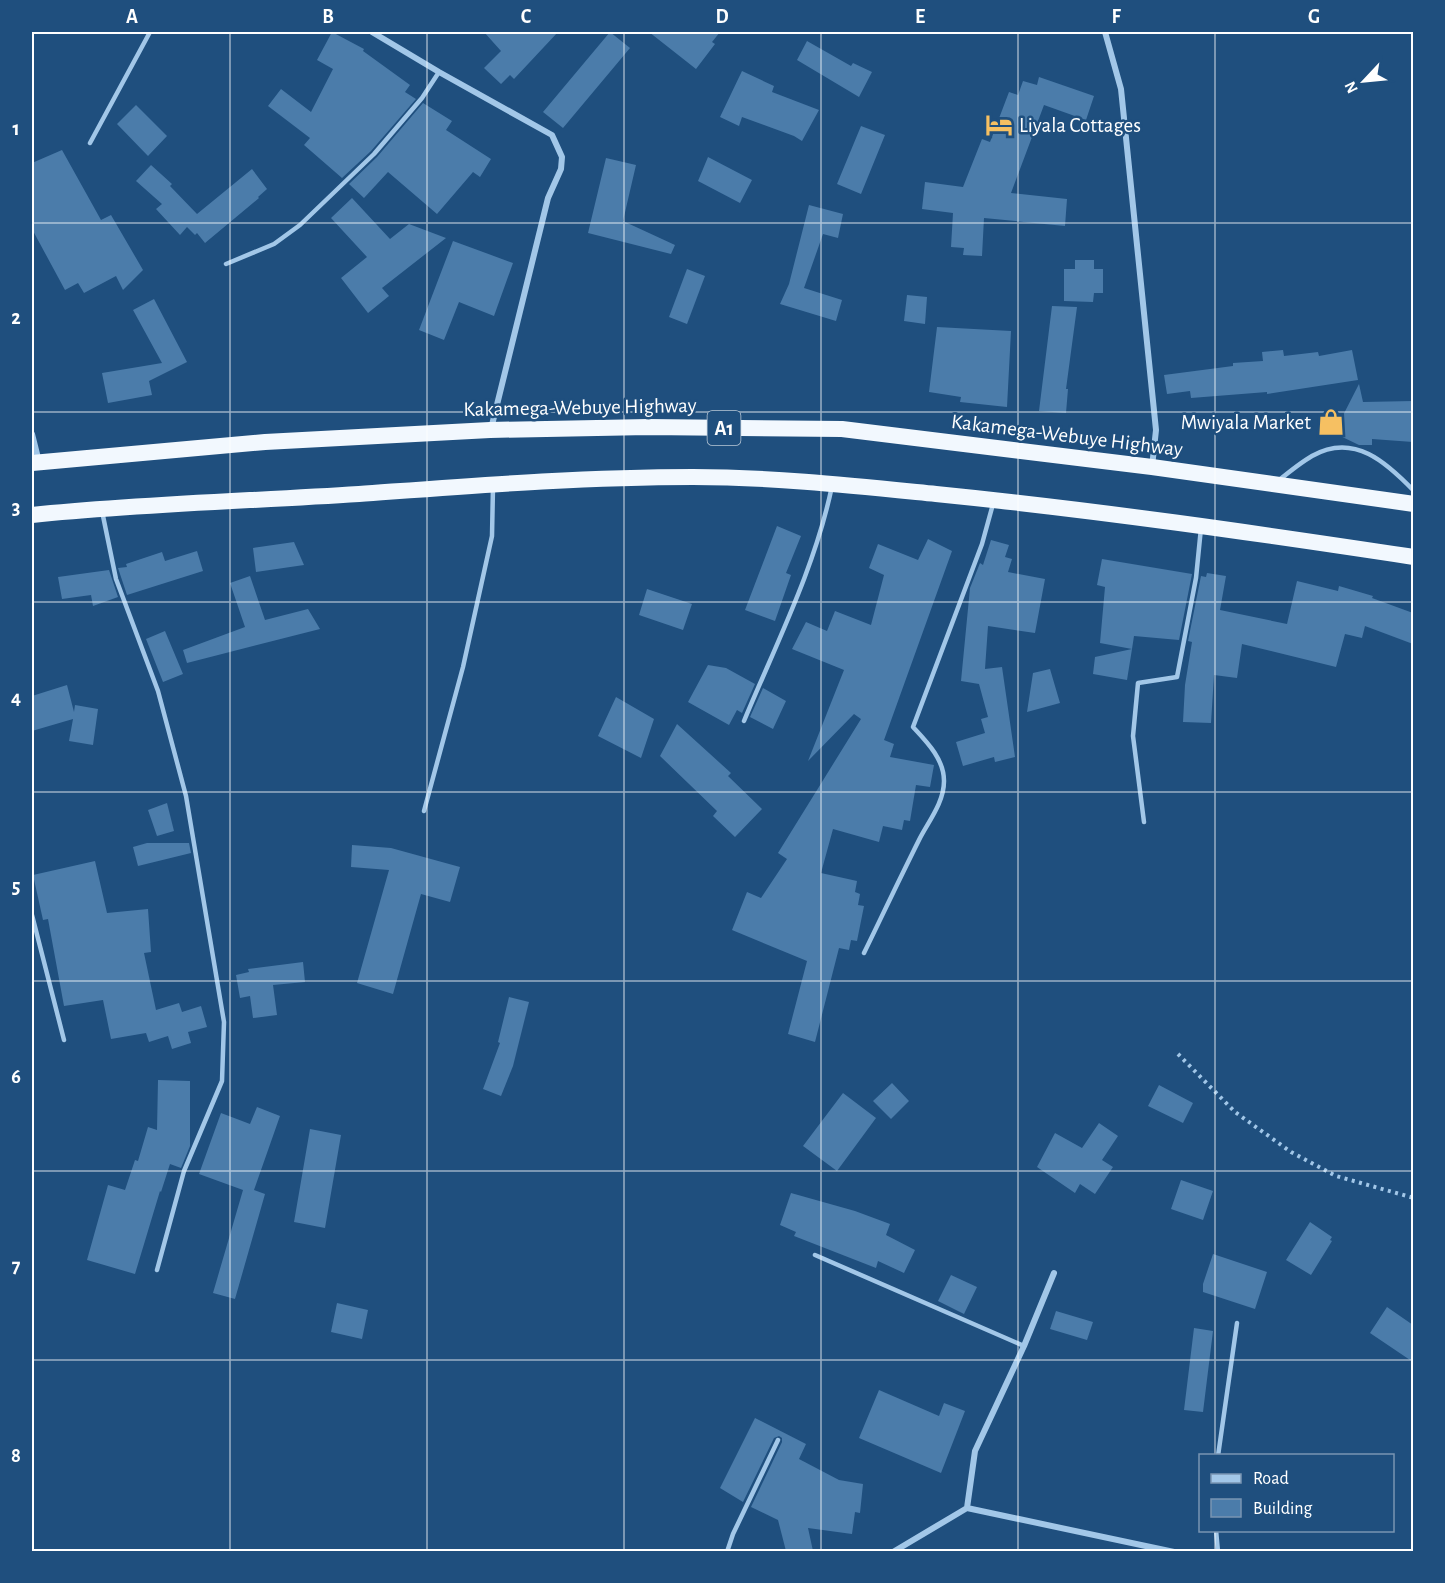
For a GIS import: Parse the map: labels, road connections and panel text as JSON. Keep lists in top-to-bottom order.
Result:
{
  "streets": {
    "highway": ["Kakamega-Webuye Highway", "A1"]
  },
  "places": {
    "hotel": ["Liyala Cottages"],
    "shop": ["Mwiyala Market"]
  },
  "legend": ["Road", "Building"],
  "north": "bottom left",
  "grid": {
    "columns": [
      "A",
      "B",
      "C",
      "D",
      "E",
      "F",
      "G"
    ],
    "rows": [
      "1",
      "2",
      "3",
      "4",
      "5",
      "6",
      "7",
      "8"
    ]
  }
}
